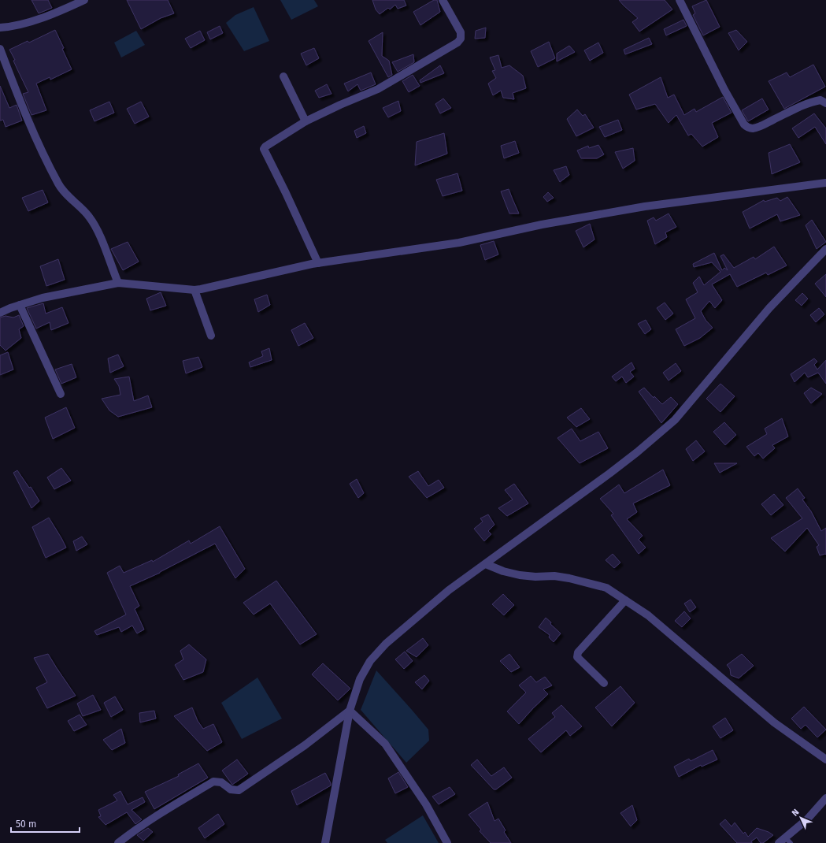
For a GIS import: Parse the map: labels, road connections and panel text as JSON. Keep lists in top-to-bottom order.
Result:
{
  "scale_bar": "50 m",
  "north": "top left"
}
